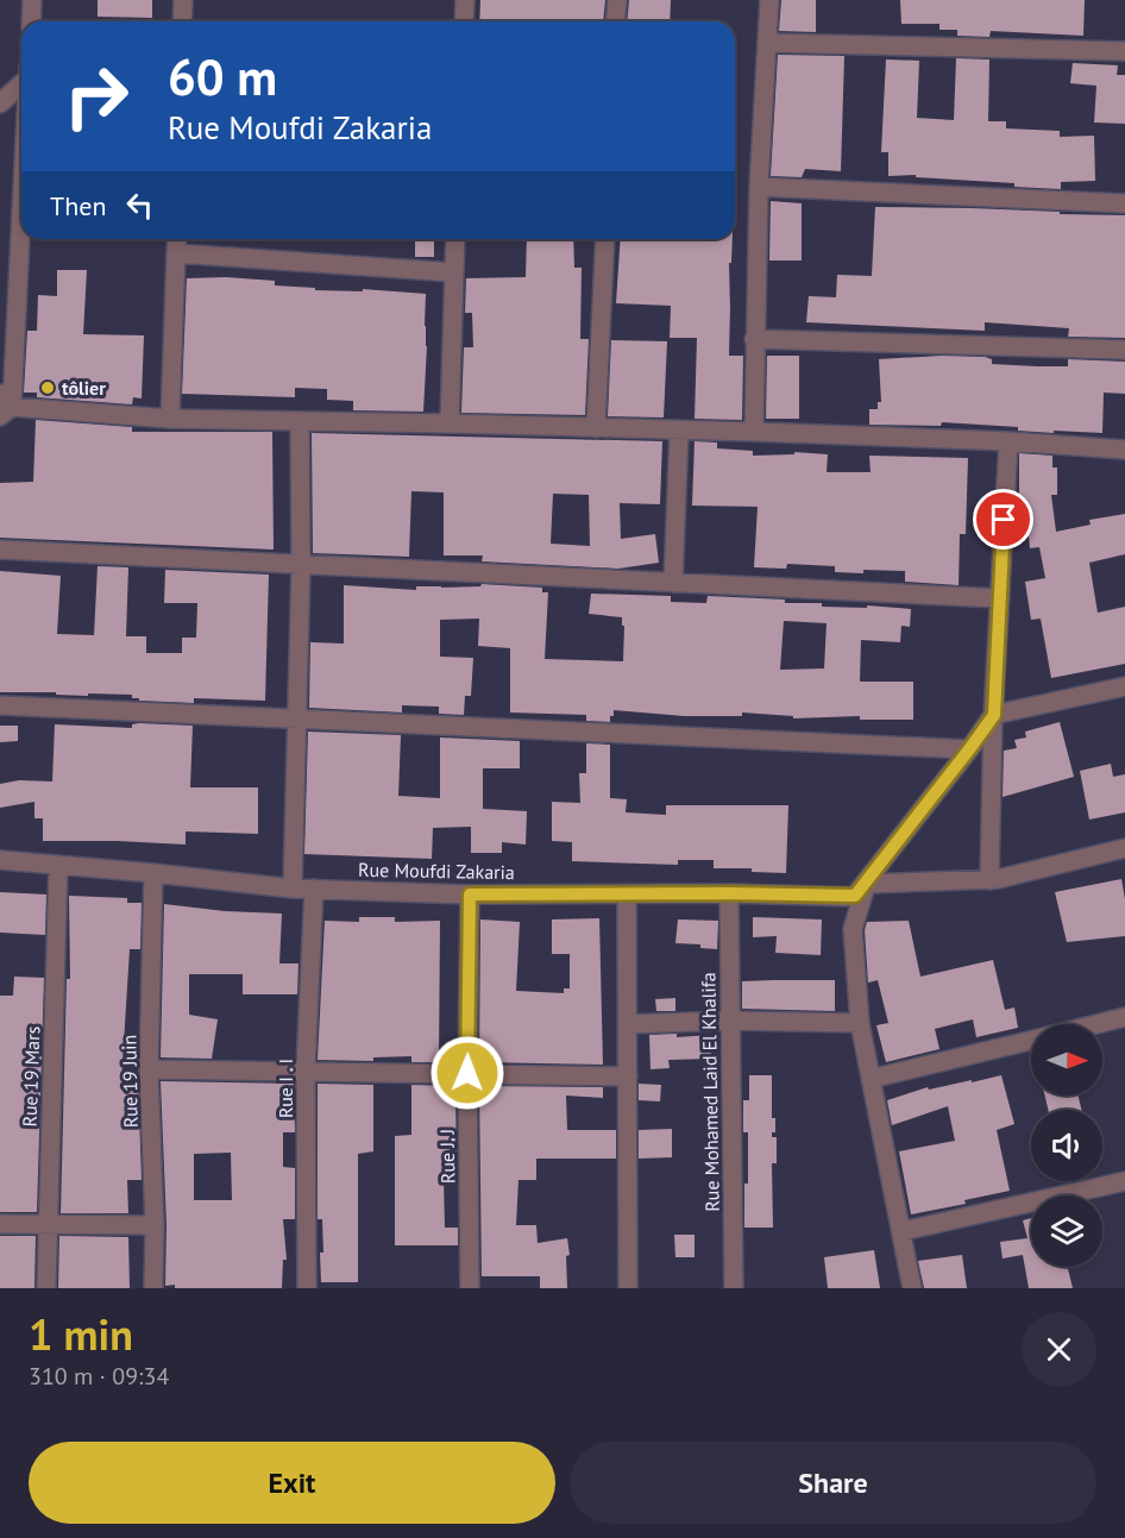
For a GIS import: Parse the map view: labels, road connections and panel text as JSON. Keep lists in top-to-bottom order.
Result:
{
  "streets": {
    "street": [
      "Rue Moufdi Zakaria",
      "Rue 19 Mars",
      "Rue 19 Juin",
      "Rue I . I",
      "Rue Mohamed Laid El Khalifa",
      "Rue J. J"
    ]
  },
  "crossings": [
    ["Rue Moufdi Zakaria", "Rue 19 Mars"],
    ["Rue Moufdi Zakaria", "Rue 19 Juin"],
    ["Rue Moufdi Zakaria", "Rue I . I"],
    ["Rue Moufdi Zakaria", "Rue Mohamed Laid El Khalifa"],
    ["Rue Moufdi Zakaria", "Rue J. J"]
  ],
  "places": ["tôlier"],
  "north": "right",
  "page": {
    "turn": ["60 m", "Rue Moufdi Zakaria"],
    "then": "Then",
    "heading": ["1 min", "310 m · 09:34"],
    "buttons": ["Exit", "Share"]
  }
}
